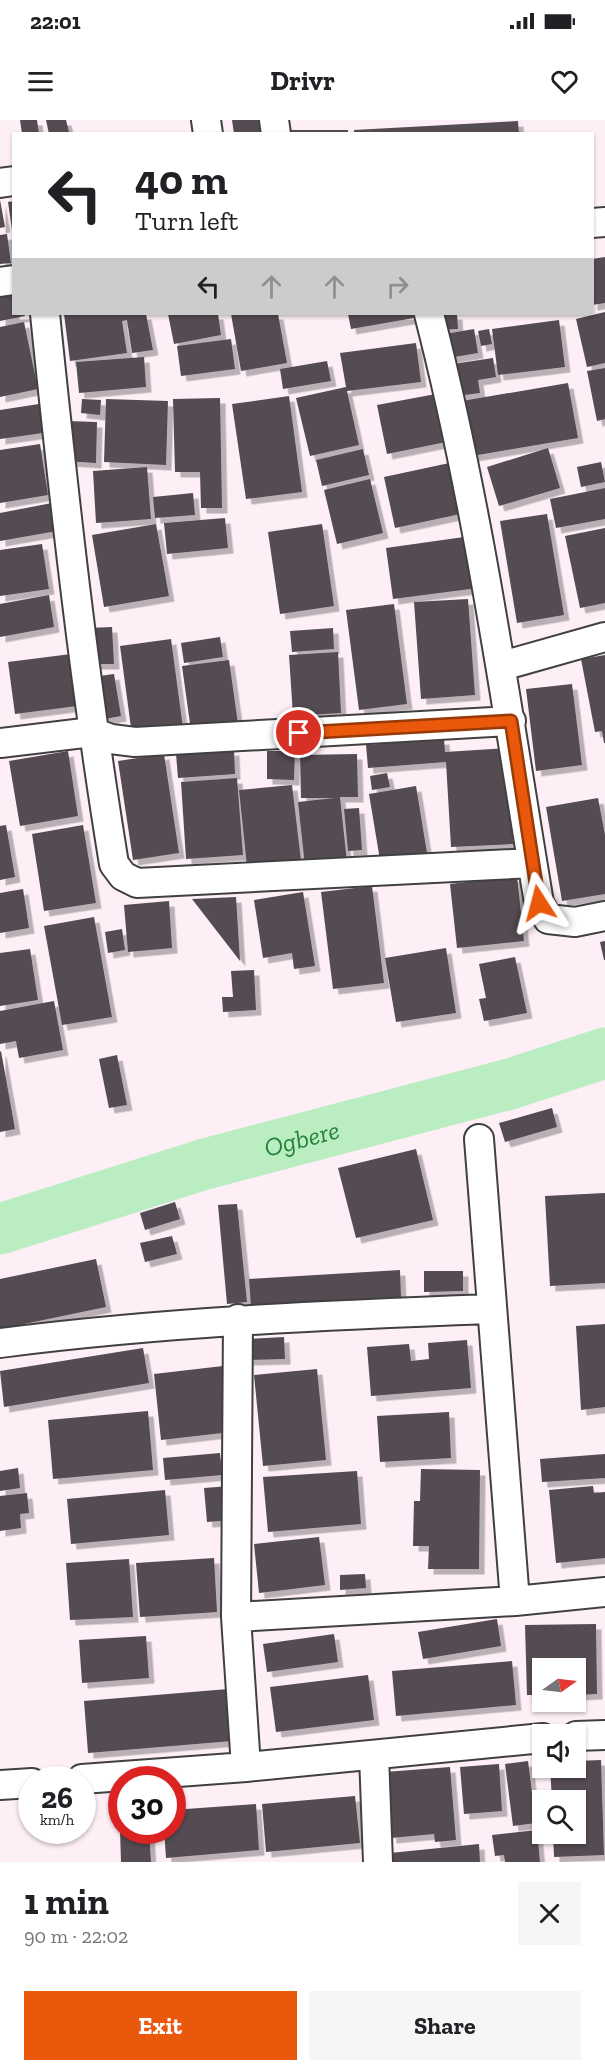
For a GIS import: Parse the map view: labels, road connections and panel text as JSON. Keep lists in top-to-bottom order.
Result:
{
  "water": ["Ogbere"],
  "north": "right",
  "page": {
    "status": "22:01",
    "header": "Drivr",
    "turn": ["40 m", "Turn left"],
    "speed": "26 km/h",
    "limit": "30",
    "heading": ["1 min", "90 m · 22:02"],
    "buttons": ["Exit", "Share"]
  }
}
